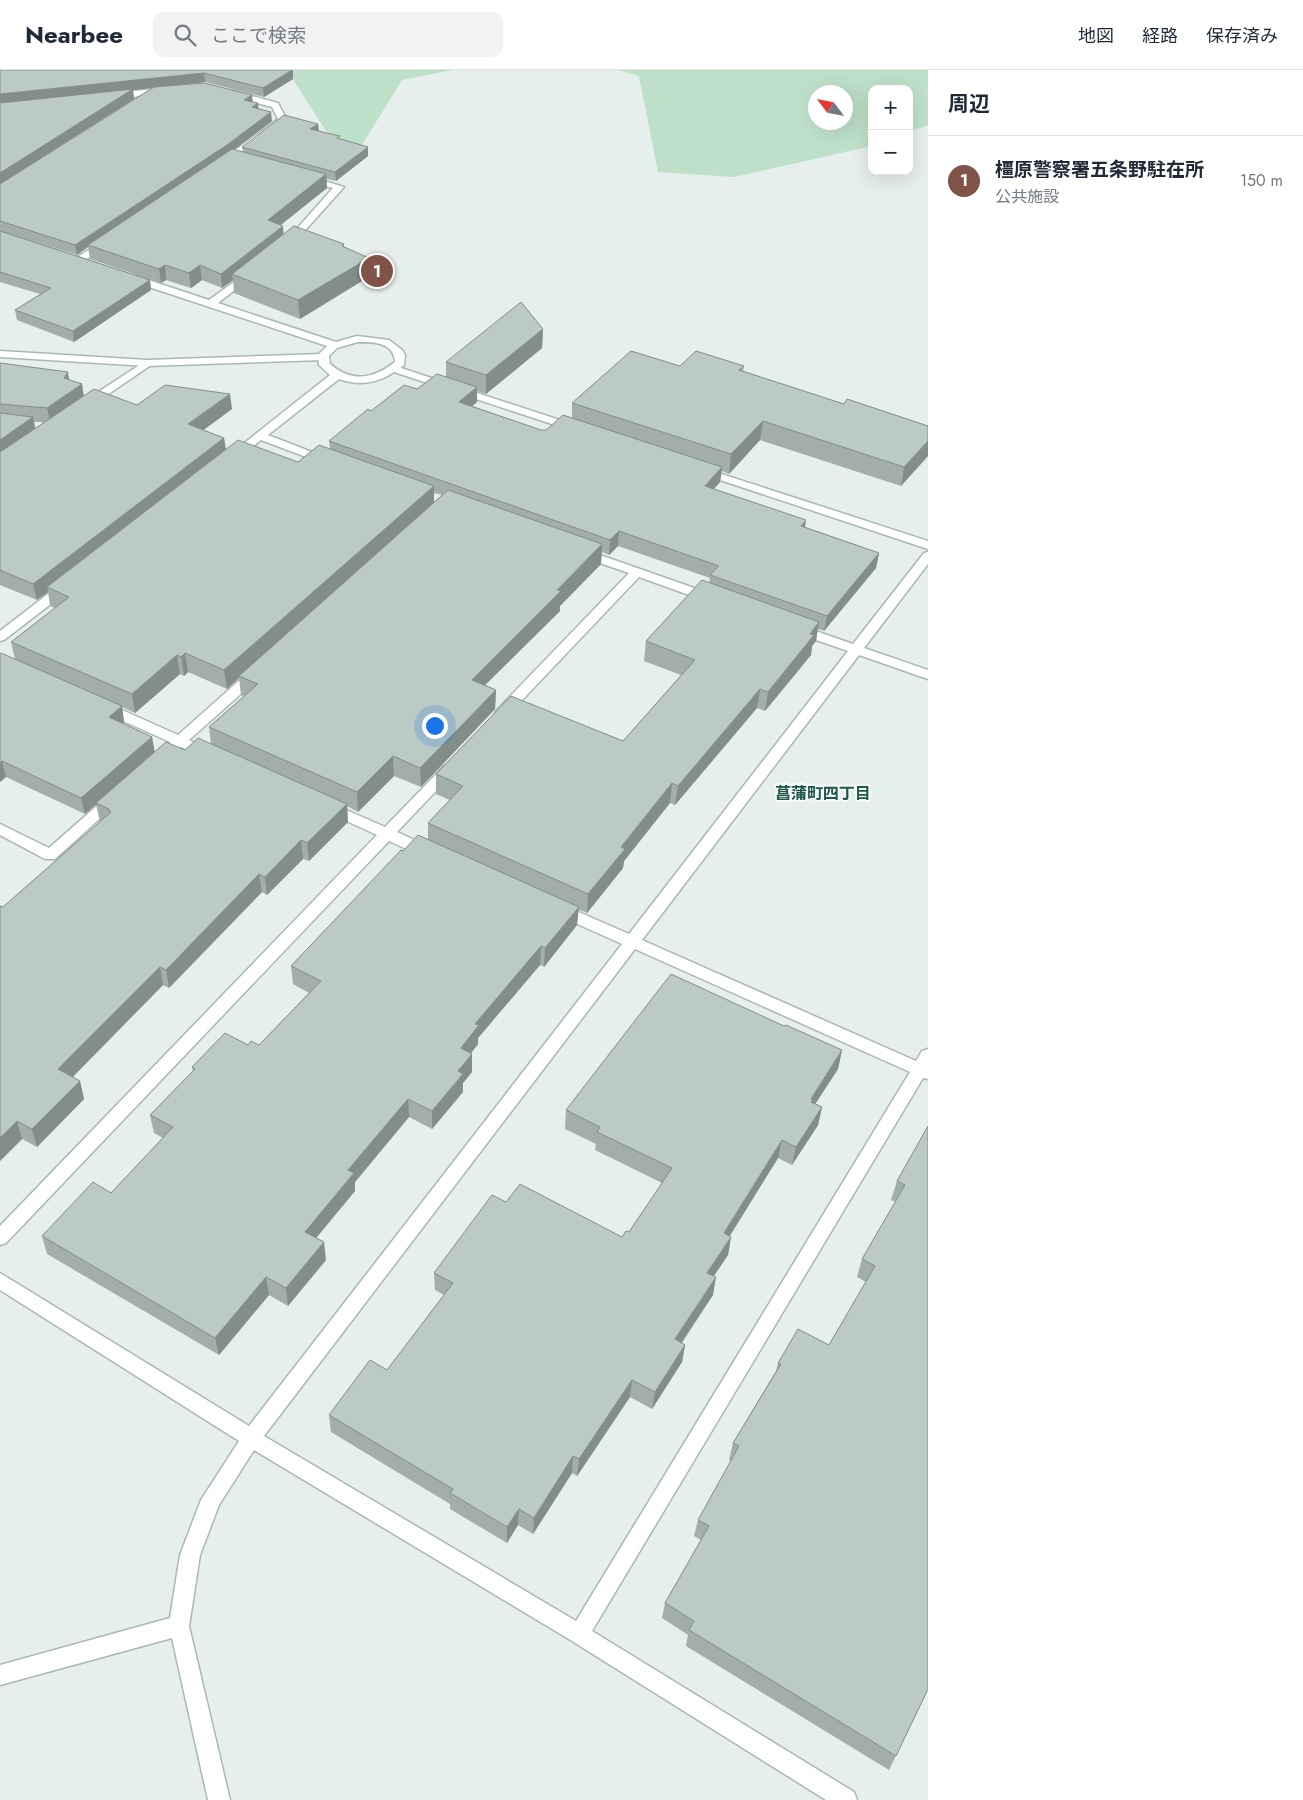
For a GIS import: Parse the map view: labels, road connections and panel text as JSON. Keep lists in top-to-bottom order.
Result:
{
  "districts": ["菖蒲町四丁目"],
  "north": "top left",
  "page": {
    "header": "Nearbee",
    "search": "ここで検索",
    "nav": ["地図", "経路", "保存済み"],
    "heading": "周辺",
    "map_buttons": ["+", "−"],
    "list": [
      {
        "mark": "1",
        "name": "橿原警察署五条野駐在所",
        "note": "公共施設",
        "value": "150 m"
      }
    ],
    "pins": "1"
  }
}
